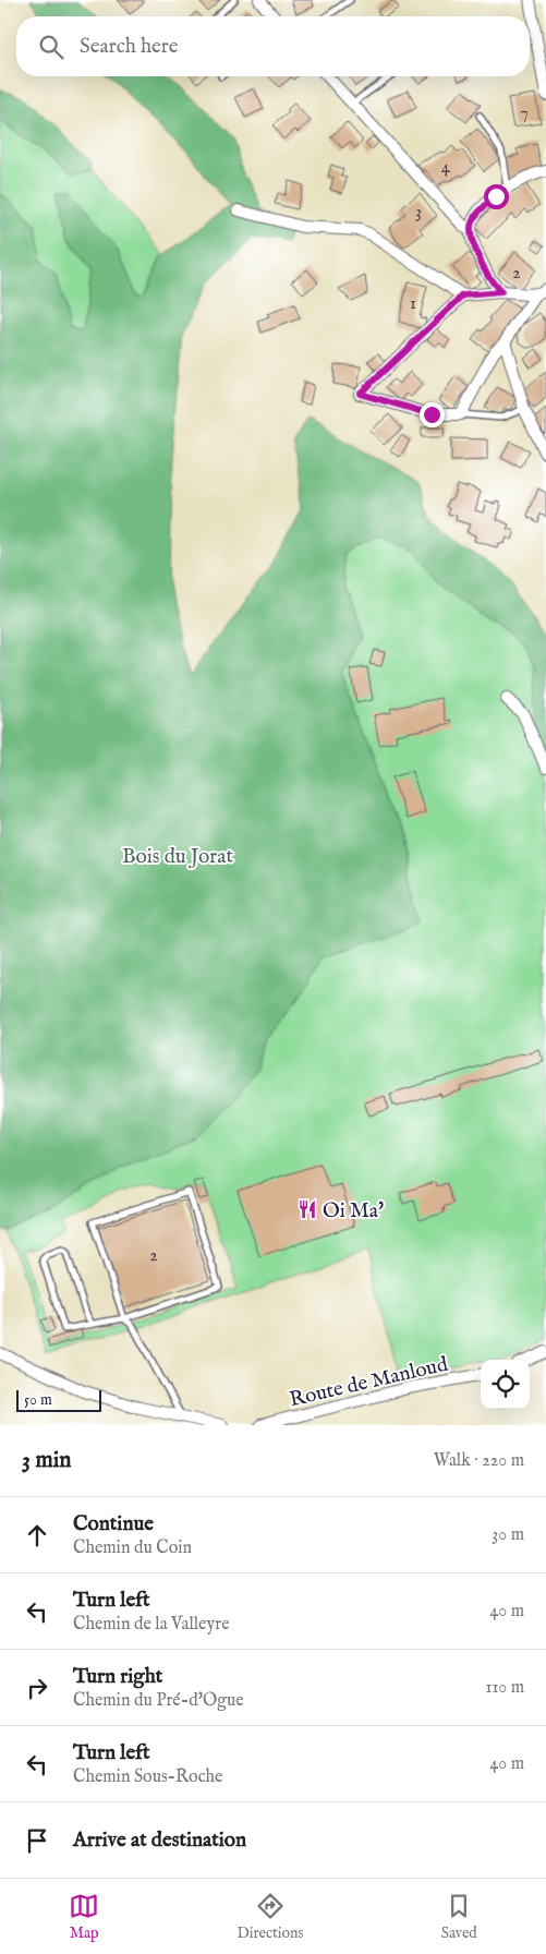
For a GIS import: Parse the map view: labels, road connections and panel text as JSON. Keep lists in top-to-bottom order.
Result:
{
  "streets": {
    "street": ["Route de Manloud"]
  },
  "parks": ["Bois du Jorat"],
  "places": {
    "restaurant": ["Oi Ma'"]
  },
  "house_numbers": [
    "7",
    "4",
    "3",
    "2",
    "1",
    "2"
  ],
  "scale_bar": "50 m",
  "page": {
    "search": "Search here",
    "scale": "50 m",
    "heading": ["3 min", "Walk · 220 m"],
    "list": [
      ["Continue", "Chemin du Coin", "30 m"],
      ["Turn left", "Chemin de la Valleyre", "40 m"],
      ["Turn right", "Chemin du Pré-d'Ogue", "110 m"],
      ["Turn left", "Chemin Sous-Roche", "40 m"],
      "Arrive at destination"
    ],
    "nav": ["Map", "Directions", "Saved"]
  }
}
